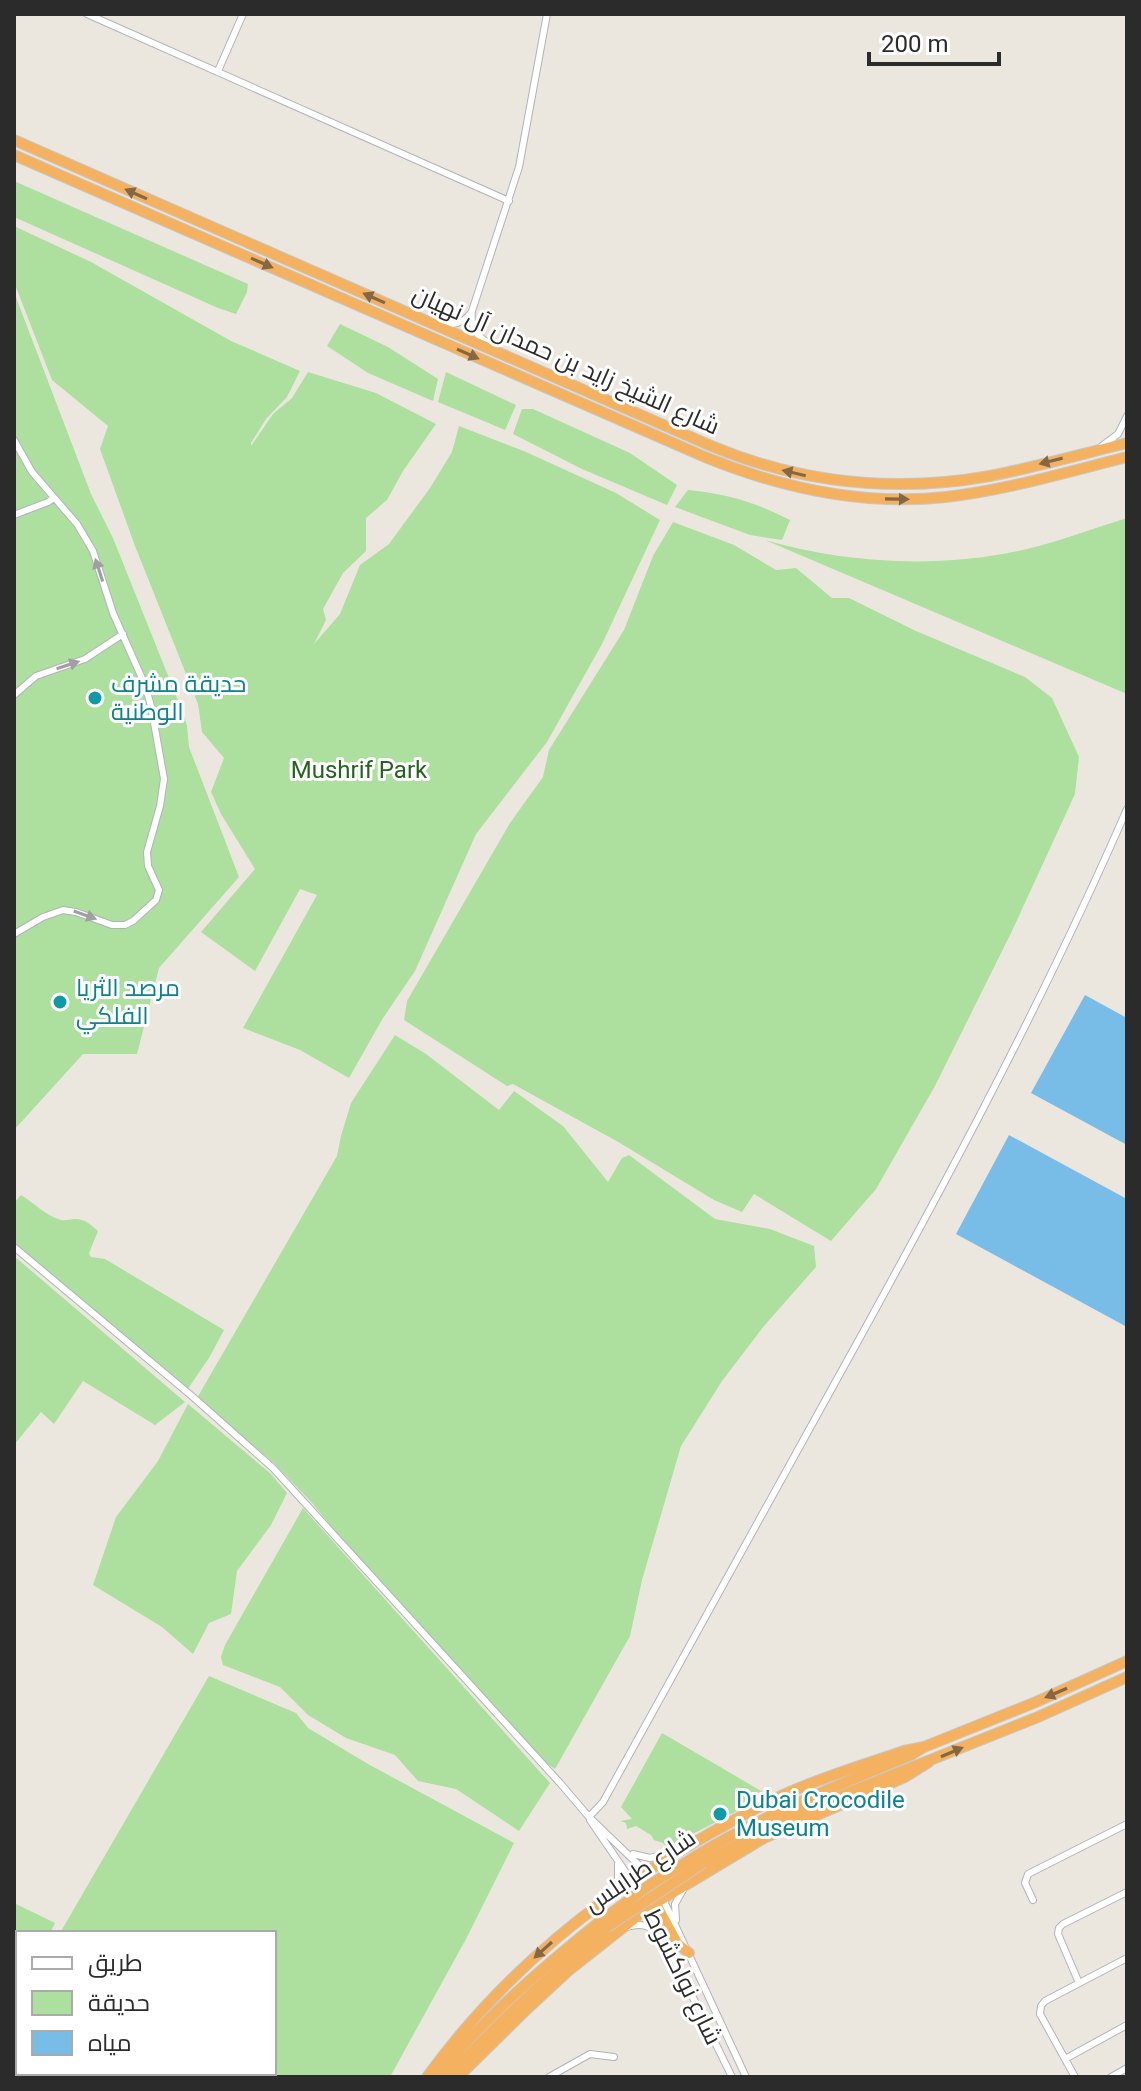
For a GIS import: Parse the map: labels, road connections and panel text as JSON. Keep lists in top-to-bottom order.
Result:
{
  "streets": {
    "highway": ["شارع الشيخ زايد بن حمدان آل نهيان", "شارع طرابلس"],
    "street": ["شارع نواكشوط"]
  },
  "parks": ["Mushrif Park"],
  "places": ["حديقة مشرف الوطنية", "مرصد الثريا الفلكي", "Dubai Crocodile Museum"],
  "legend": ["طريق", "حديقة", "مياه"],
  "scale_bar": "200 m"
}
